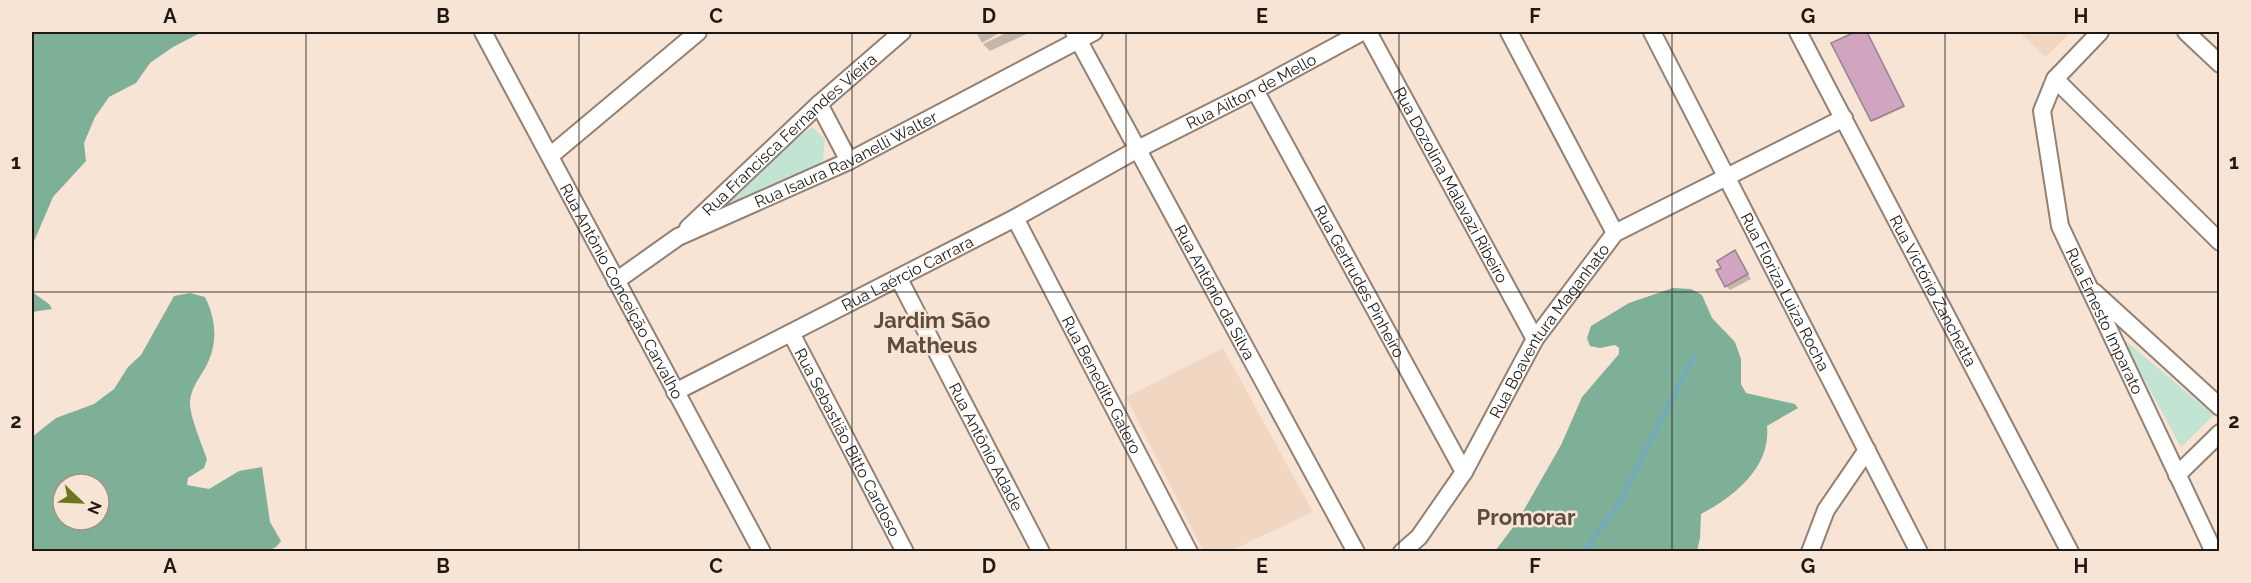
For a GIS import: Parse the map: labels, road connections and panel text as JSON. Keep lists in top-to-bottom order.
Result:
{
  "streets": {
    "street": [
      "Rua Ailton de Mello",
      "Rua Francisca Fernandes Vieira",
      "Rua Isaura Ravanelli Walter",
      "Rua Dozolina Malavazi Ribeiro",
      "Rua Laércio Carrara",
      "Rua Gertrudes Pinheiro",
      "Rua Antônio da Silva",
      "Rua Antônio Conceição Carvalho",
      "Rua Floriza Luiza Rocha",
      "Rua Victório Zanchetta",
      "Rua Ernesto Imparato",
      "Rua Boaventura Maganhato",
      "Rua Benedito Galero",
      "Rua Sebastião Bitto Cardoso",
      "Rua Antônio Adade"
    ]
  },
  "crossings": [
    ["Rua Ailton de Mello", "Rua Laércio Carrara"],
    ["Rua Ailton de Mello", "Rua Gertrudes Pinheiro"],
    ["Rua Ailton de Mello", "Rua Antônio da Silva"],
    ["Rua Francisca Fernandes Vieira", "Rua Isaura Ravanelli Walter"],
    ["Rua Isaura Ravanelli Walter", "Rua Antônio da Silva"],
    ["Rua Isaura Ravanelli Walter", "Rua Antônio Conceição Carvalho"],
    ["Rua Dozolina Malavazi Ribeiro", "Rua Boaventura Maganhato"],
    ["Rua Laércio Carrara", "Rua Antônio da Silva"],
    ["Rua Laércio Carrara", "Rua Antônio Conceição Carvalho"],
    ["Rua Laércio Carrara", "Rua Benedito Galero"],
    ["Rua Laércio Carrara", "Rua Sebastião Bitto Cardoso"],
    ["Rua Laércio Carrara", "Rua Antônio Adade"],
    ["Rua Gertrudes Pinheiro", "Rua Boaventura Maganhato"],
    ["Rua Floriza Luiza Rocha", "Rua Boaventura Maganhato"],
    ["Rua Victório Zanchetta", "Rua Boaventura Maganhato"]
  ],
  "districts": ["Jardim São Matheus", "Promorar"],
  "north": "bottom right",
  "grid": {
    "columns": [
      "A",
      "B",
      "C",
      "D",
      "E",
      "F",
      "G",
      "H"
    ],
    "rows": ["1", "2"]
  }
}
